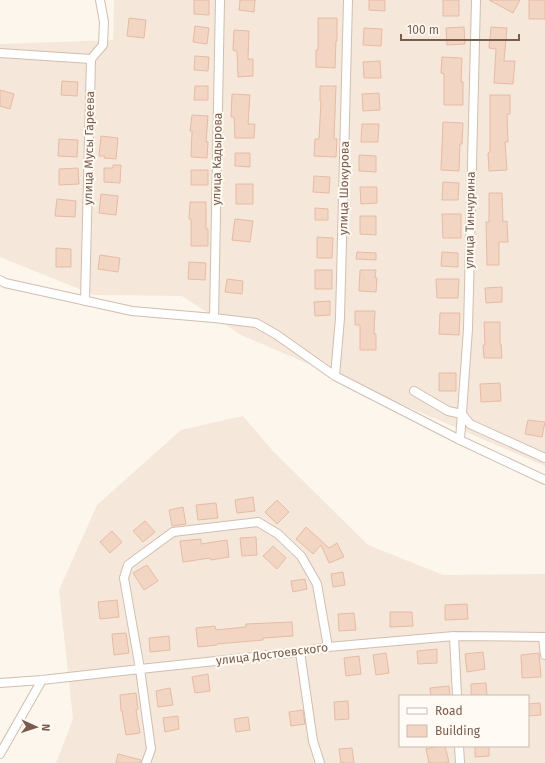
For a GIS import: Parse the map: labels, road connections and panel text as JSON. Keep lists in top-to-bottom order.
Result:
{
  "streets": {
    "street": [
      "улица Мусы Гареева",
      "улица Кадырова",
      "улица Шокурова",
      "улица Тинчурина",
      "улица Достоевского"
    ]
  },
  "legend": ["Road", "Building"],
  "scale_bar": "100 m",
  "north": "right"
}
